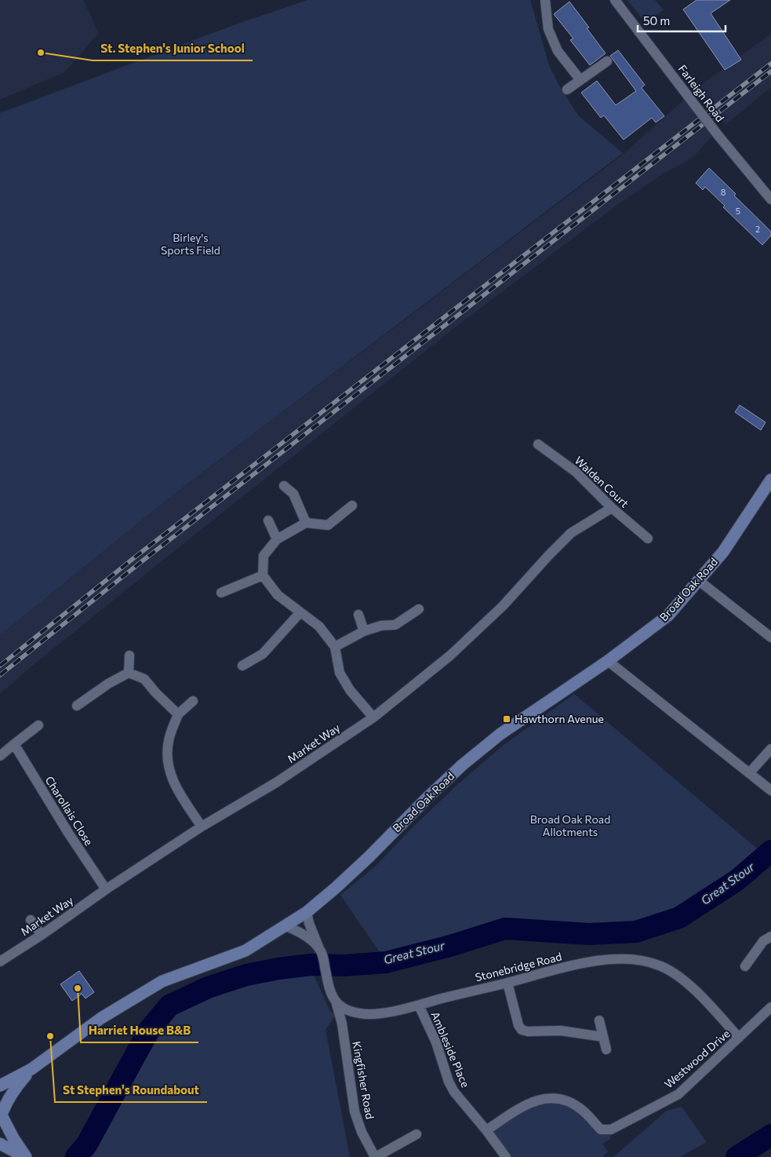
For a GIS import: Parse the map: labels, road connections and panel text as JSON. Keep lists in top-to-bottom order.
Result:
{
  "streets": {
    "street": [
      "Farleigh Road",
      "Walden Court",
      "Broad Oak Road",
      "Market Way",
      "Charollais Close",
      "Stonebridge Road",
      "Ambleside Place",
      "Westwood Drive",
      "Kingfisher Road"
    ]
  },
  "crossings": [
    ["Walden Court", "Market Way"],
    ["Market Way", "Charollais Close"],
    ["Stonebridge Road", "Ambleside Place"],
    ["Stonebridge Road", "Westwood Drive"],
    ["Stonebridge Road", "Kingfisher Road"],
    ["Ambleside Place", "Westwood Drive"]
  ],
  "water": ["Great Stour"],
  "parks": ["Birley's Sports Field", "Broad Oak Road Allotments"],
  "places": {
    "other": ["St. Stephen's Junior School", "Harriet House B&B", "St Stephen's Roundabout"],
    "transit": ["Hawthorn Avenue"]
  },
  "house_numbers": ["8", "5", "2"],
  "scale_bar": "50 m"
}
